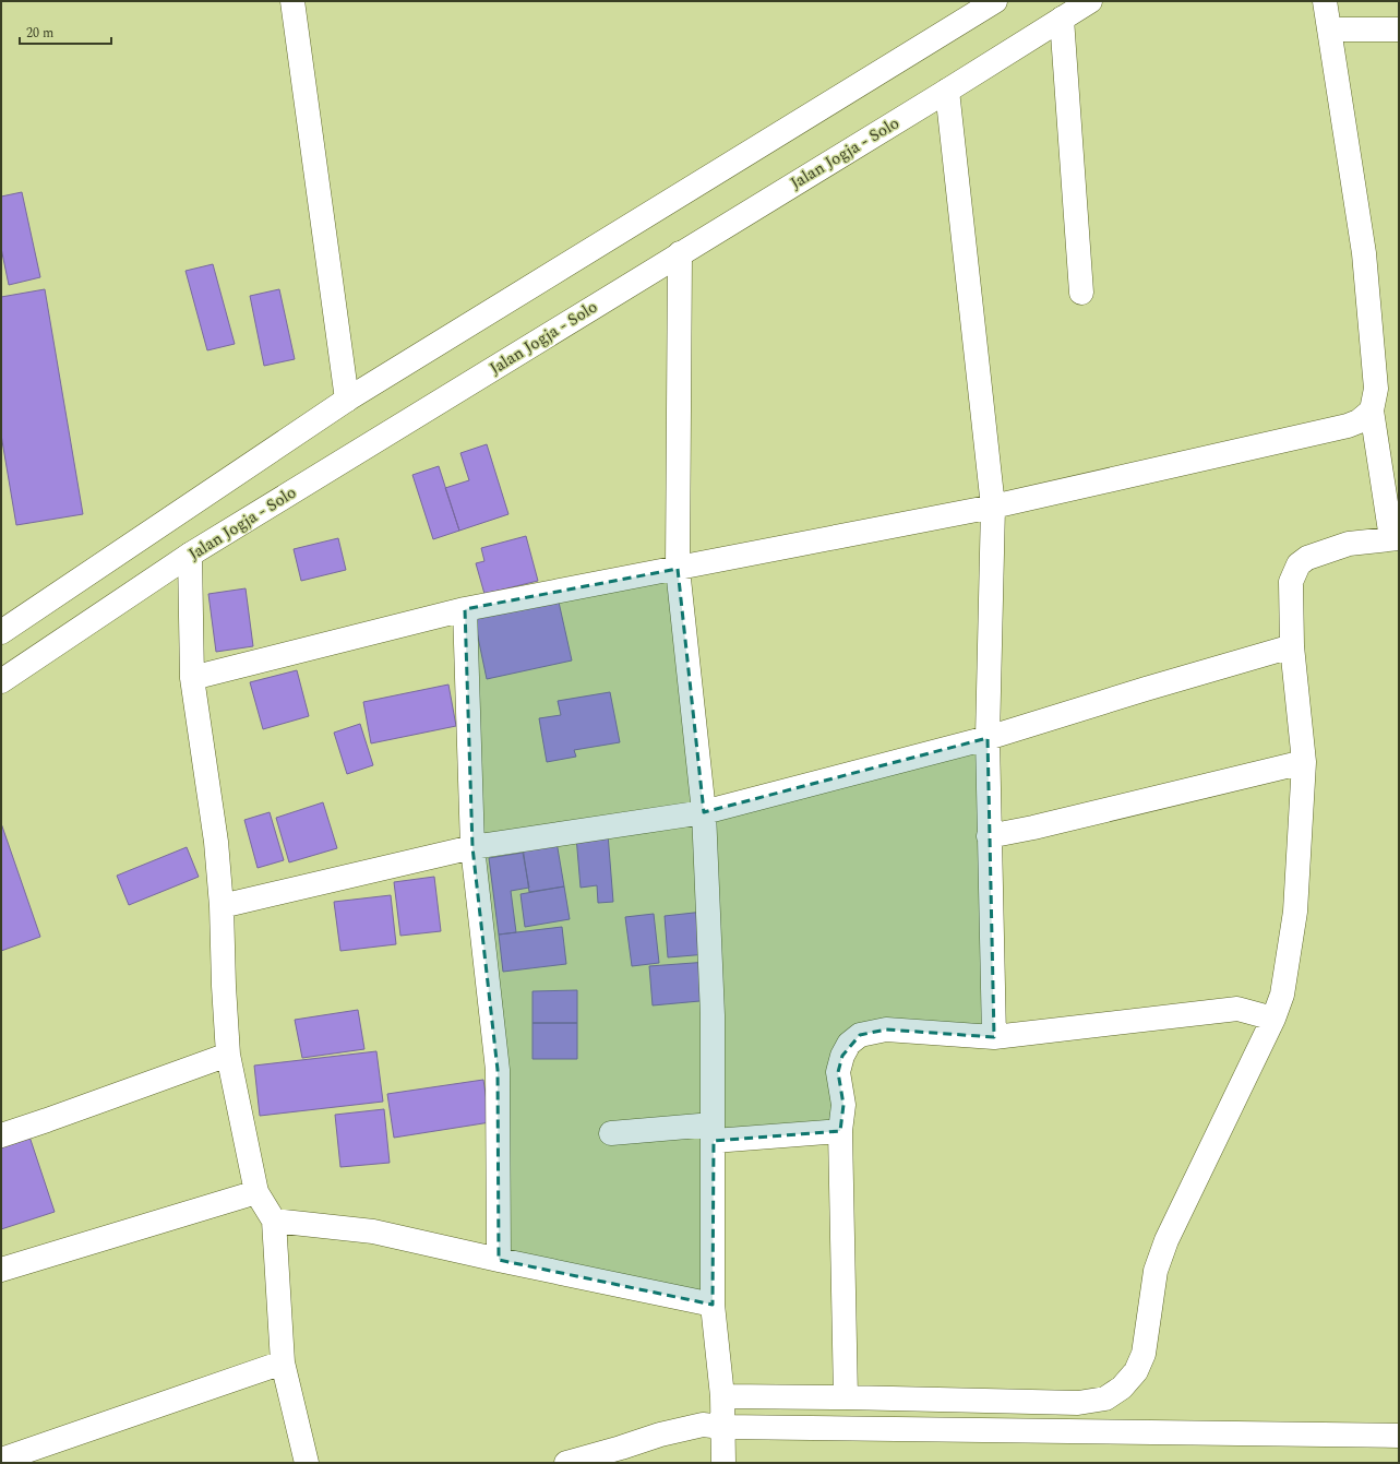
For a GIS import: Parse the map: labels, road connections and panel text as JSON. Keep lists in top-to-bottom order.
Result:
{
  "streets": {
    "main road": ["Jalan Jogja - Solo"]
  },
  "scale_bar": "20 m"
}
